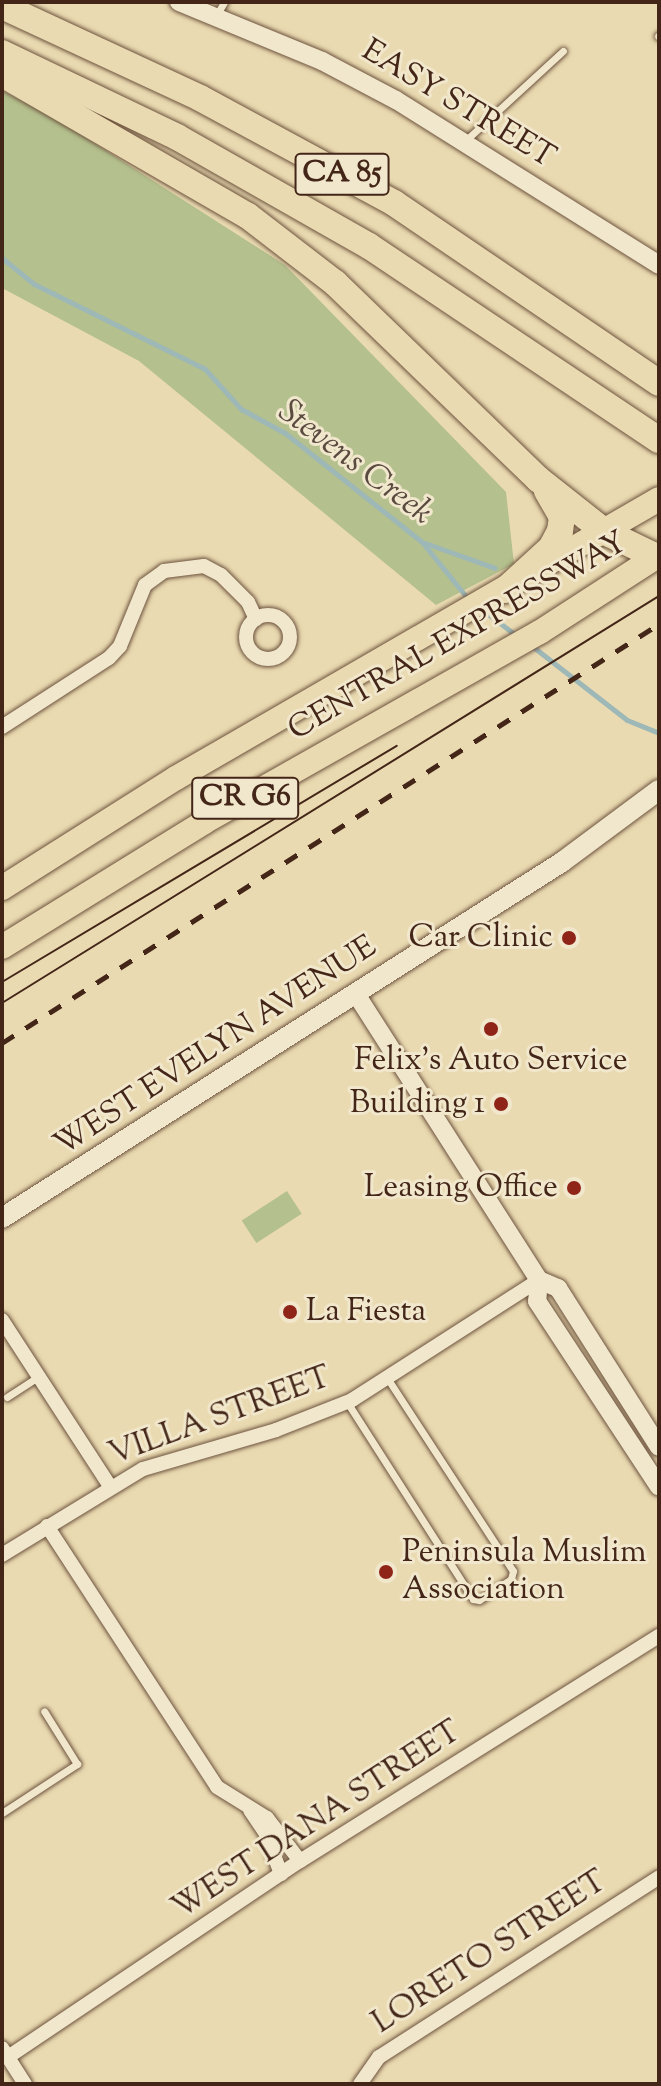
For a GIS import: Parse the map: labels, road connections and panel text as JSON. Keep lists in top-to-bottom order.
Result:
{
  "streets": {
    "highway": ["CA 85", "CENTRAL EXPRESSWAY", "CR G6"],
    "main road": ["WEST EVELYN AVENUE"],
    "street": [
      "EASY STREET",
      "VILLA STREET",
      "WEST DANA STREET",
      "LORETO STREET"
    ]
  },
  "water": ["Stevens Creek"],
  "places": [
    "Car Clinic",
    "Felix's Auto Service",
    "Building 1",
    "Leasing Office",
    "La Fiesta",
    "Peninsula Muslim Association"
  ]
}
